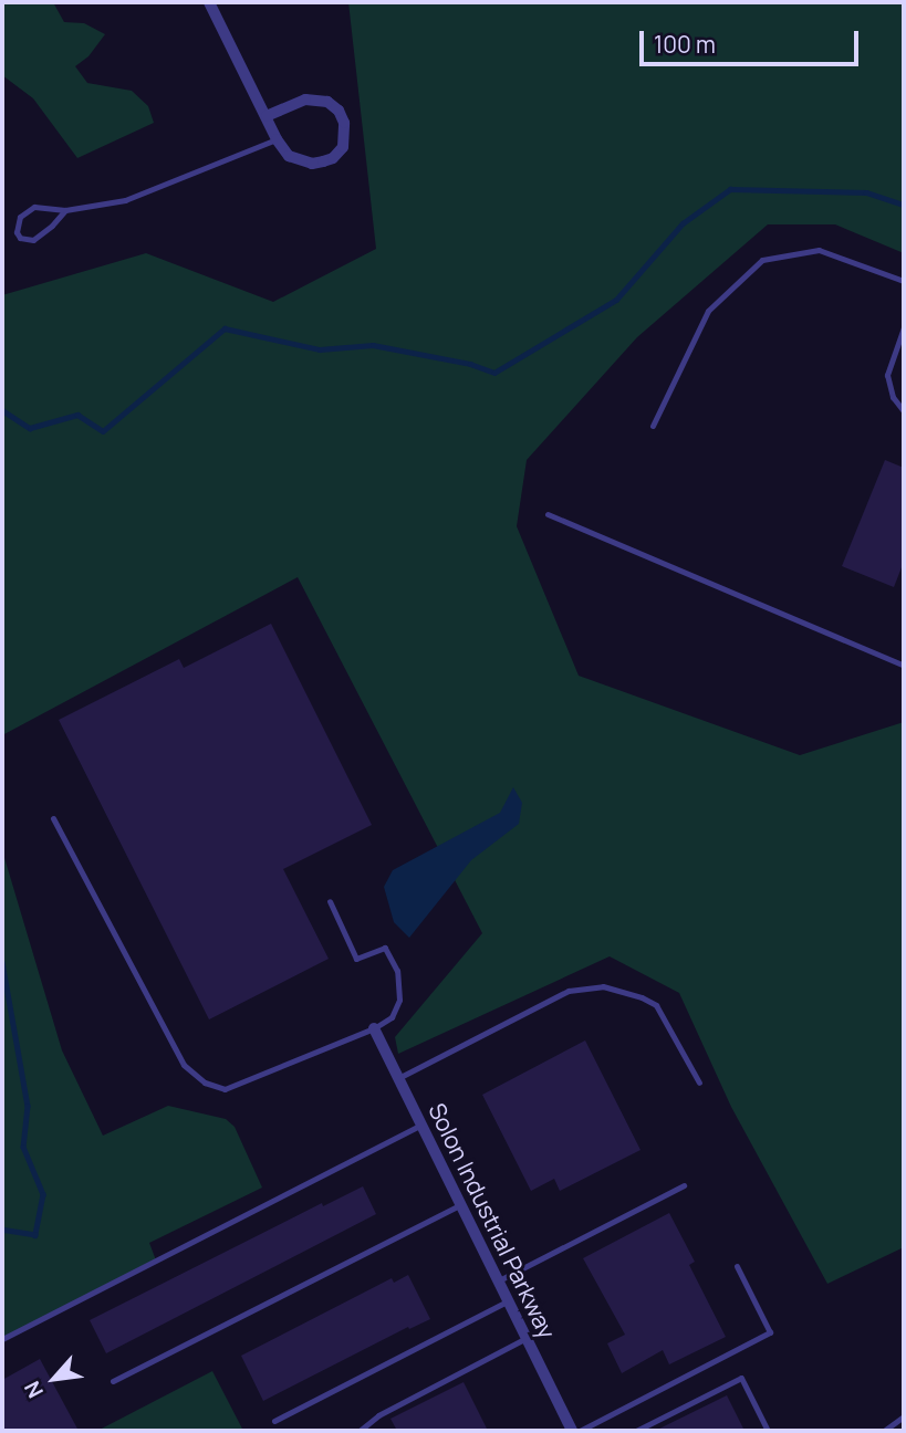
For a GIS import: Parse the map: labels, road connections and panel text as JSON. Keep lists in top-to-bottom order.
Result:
{
  "streets": {
    "street": ["Solon Industrial Parkway"]
  },
  "scale_bar": "100 m",
  "north": "bottom left"
}
